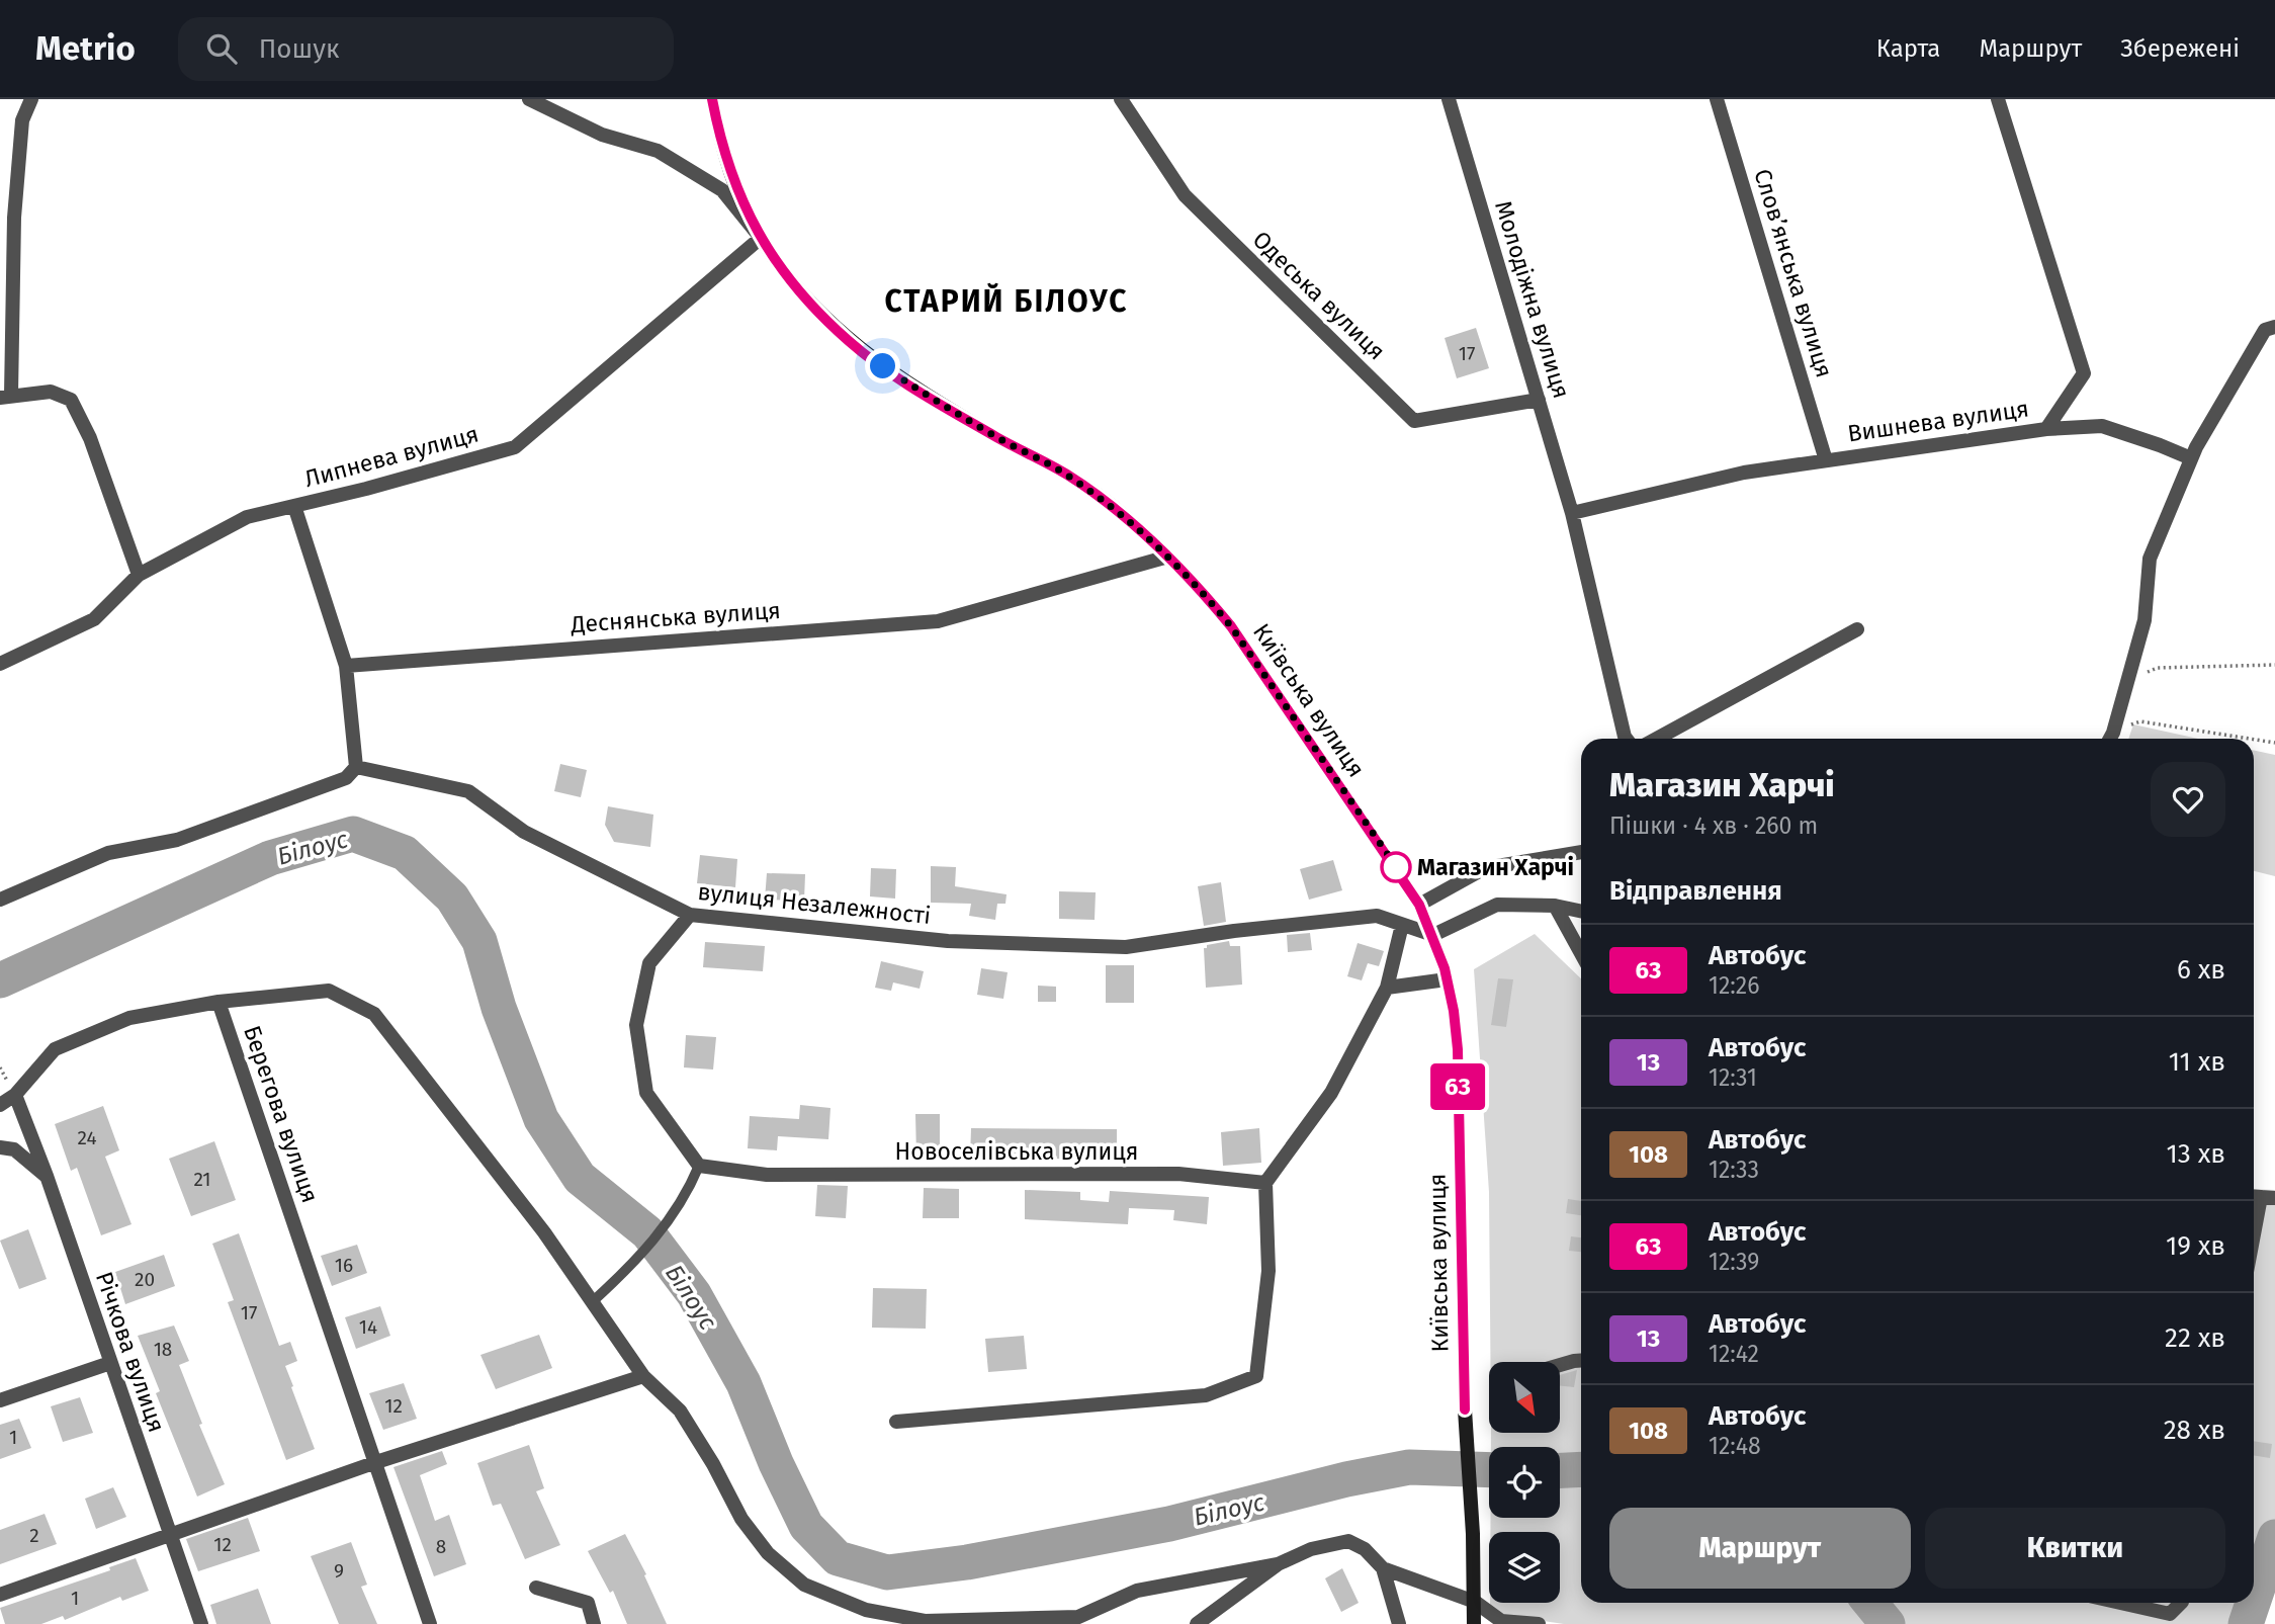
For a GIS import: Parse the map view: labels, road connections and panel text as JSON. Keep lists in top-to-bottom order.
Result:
{
  "streets": {
    "main road": ["Київська вулиця"],
    "street": [
      "Словʼянська вулиця",
      "Одеська вулиця",
      "Молодіжна вулиця",
      "Вишнева вулиця",
      "Липнева вулиця",
      "Деснянська вулиця",
      "вулиця Незалежності",
      "Берегова вулиця",
      "Новоселівська вулиця",
      "Річкова вулиця"
    ]
  },
  "crossings": [
    ["Словʼянська вулиця", "Вишнева вулиця"],
    ["Одеська вулиця", "Молодіжна вулиця"],
    ["Молодіжна вулиця", "Вишнева вулиця"],
    ["Липнева вулиця", "Київська вулиця"],
    ["Деснянська вулиця", "Київська вулиця"],
    ["Київська вулиця", "вулиця Незалежності"]
  ],
  "districts": ["СТАРИЙ БІЛОУС"],
  "water": ["Білоус"],
  "places": ["Магазин Харчі"],
  "lines": ["bus line 63"],
  "house_numbers": [
    "17",
    "24",
    "21",
    "16",
    "20",
    "17",
    "14",
    "18",
    "12",
    "1",
    "2",
    "12",
    "8",
    "9",
    "1"
  ],
  "north": "bottom right",
  "page": {
    "header": "Metrio",
    "search": "Пошук",
    "nav": ["Карта", "Маршрут", "Збережені"],
    "on_map": "63",
    "heading": [
      ["Магазин Харчі", "Пішки · 4 хв · 260 m"],
      "Відправлення"
    ],
    "list": [
      {
        "mark": "63",
        "name": "Автобус",
        "note": "12:26",
        "value": "6 хв"
      },
      {
        "mark": "13",
        "name": "Автобус",
        "note": "12:31",
        "value": "11 хв"
      },
      {
        "mark": "108",
        "name": "Автобус",
        "note": "12:33",
        "value": "13 хв"
      },
      {
        "mark": "63",
        "name": "Автобус",
        "note": "12:39",
        "value": "19 хв"
      },
      {
        "mark": "13",
        "name": "Автобус",
        "note": "12:42",
        "value": "22 хв"
      },
      {
        "mark": "108",
        "name": "Автобус",
        "note": "12:48",
        "value": "28 хв"
      }
    ],
    "buttons": ["Маршрут", "Квитки"]
  }
}
